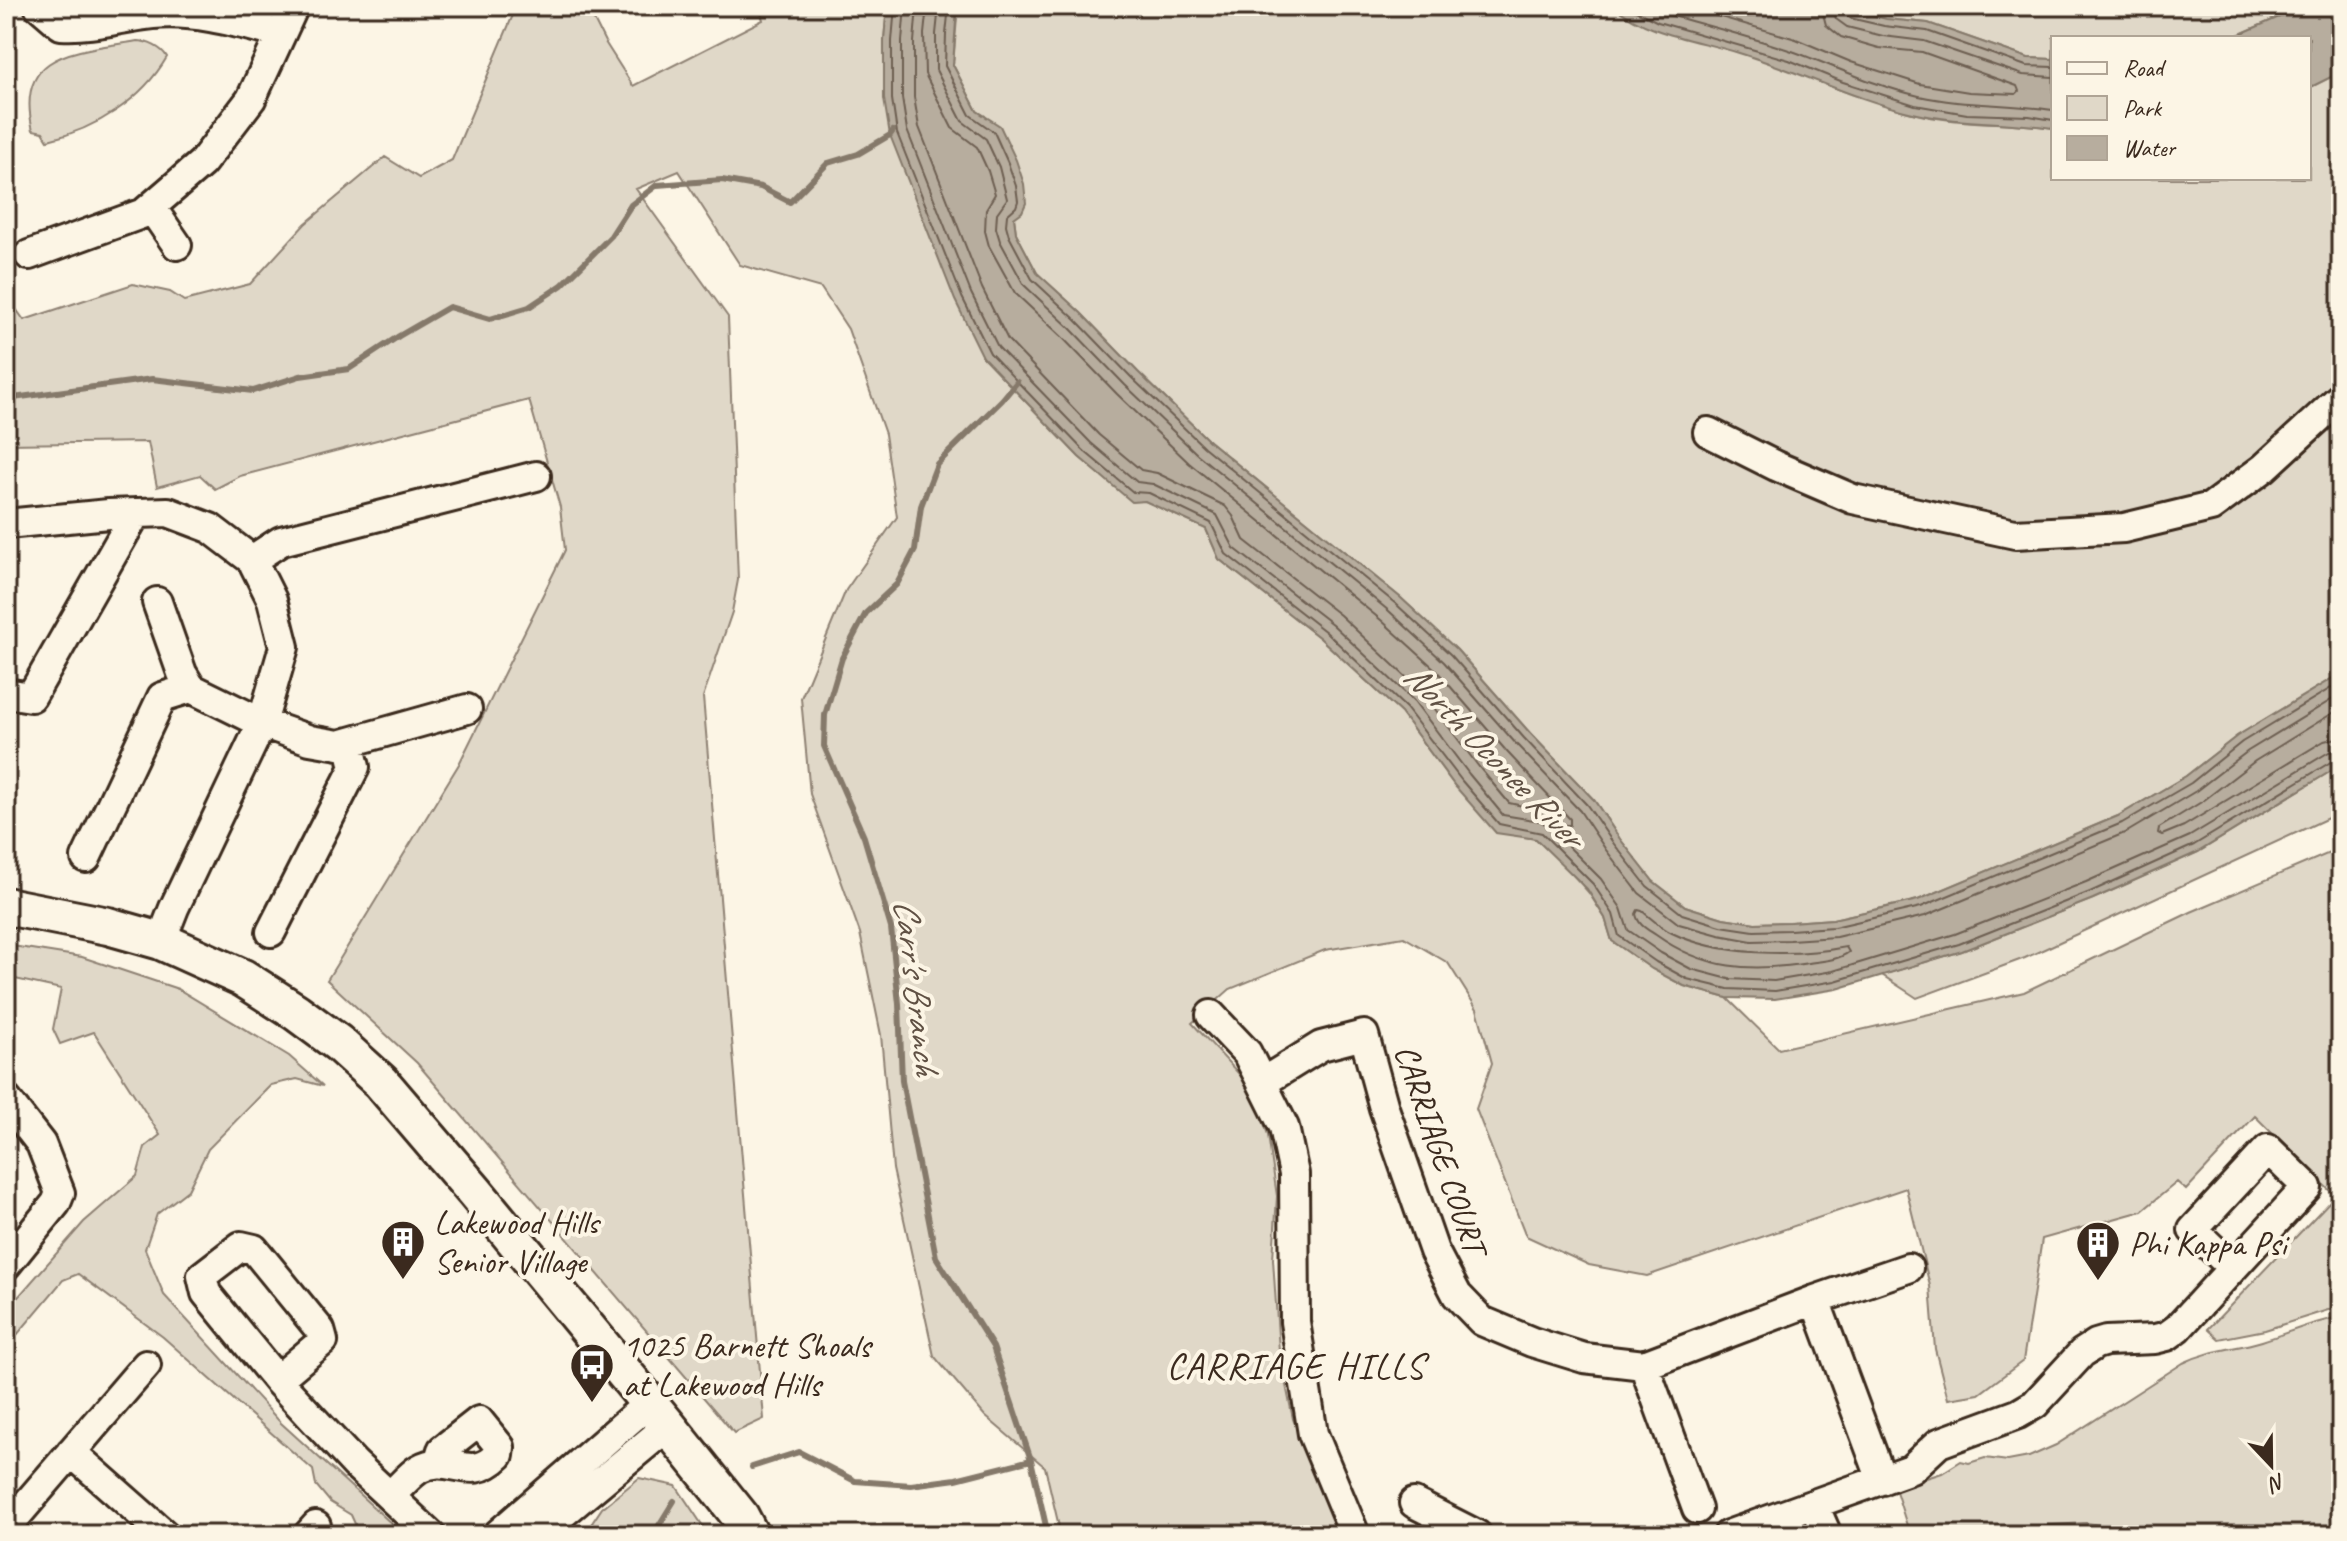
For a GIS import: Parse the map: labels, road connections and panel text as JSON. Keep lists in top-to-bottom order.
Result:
{
  "streets": {
    "street": ["CARRIAGE COURT"]
  },
  "districts": ["CARRIAGE HILLS"],
  "water": ["North Oconee River", "Carr's Branch"],
  "places": {
    "building": ["Lakewood Hills Senior Village", "Phi Kappa Psi"],
    "bus stop": ["1025 Barnett Shoals at Lakewood Hills"]
  },
  "legend": ["Road", "Park", "Water"],
  "north": "bottom"
}
